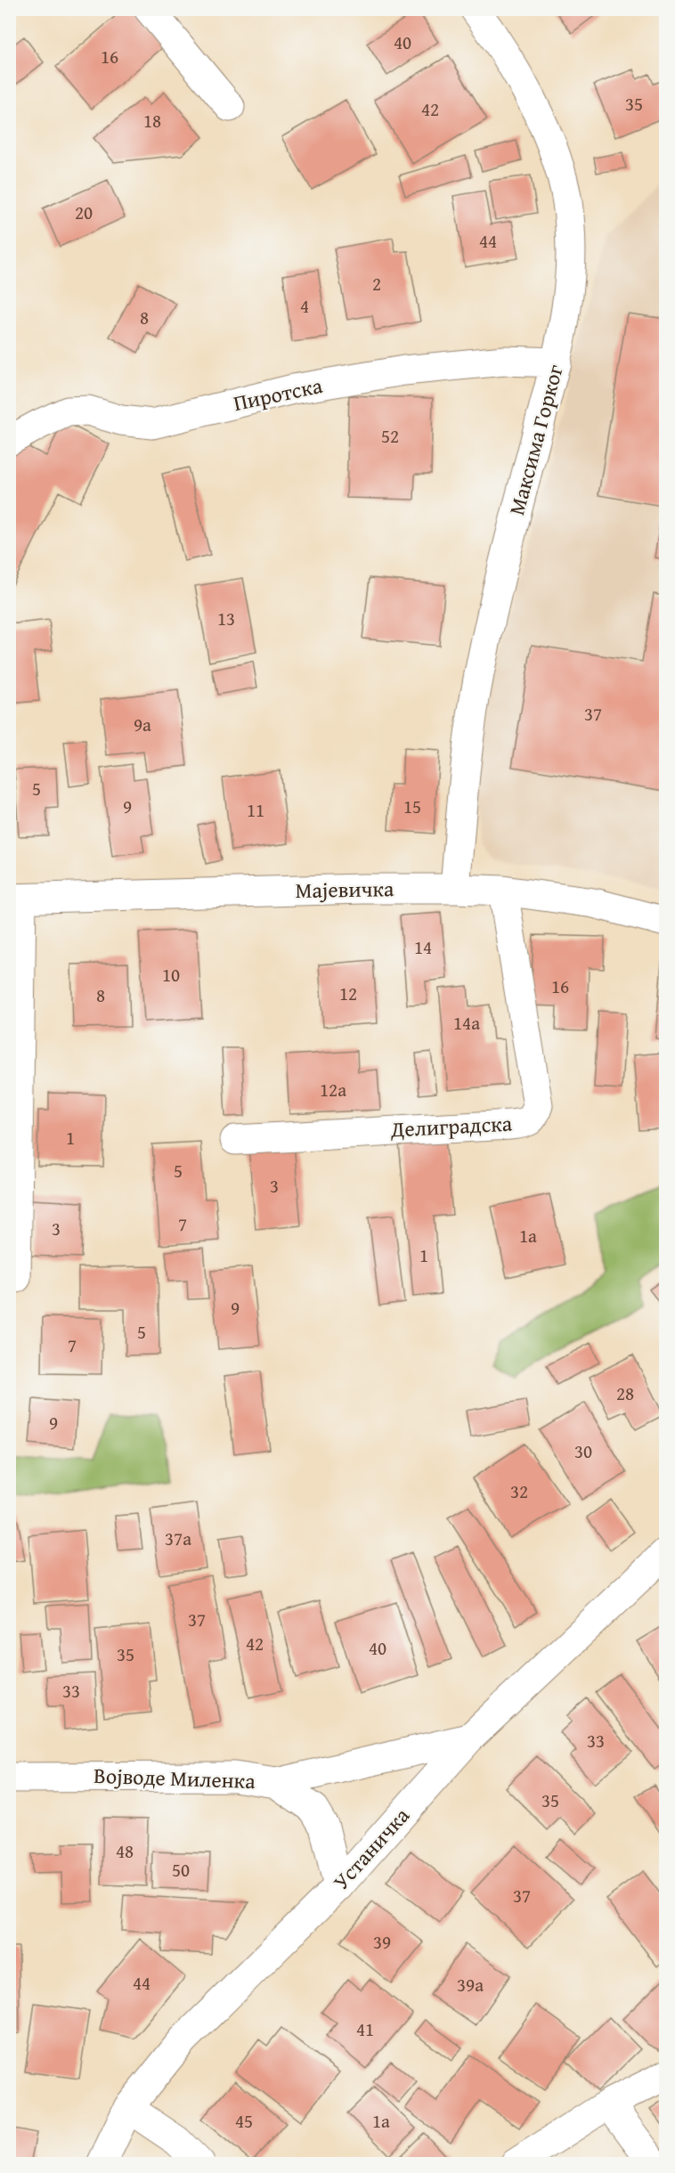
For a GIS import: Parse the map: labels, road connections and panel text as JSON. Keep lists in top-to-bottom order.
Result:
{
  "streets": {
    "street": [
      "Пиротска",
      "Максима Горког",
      "Мајевичка",
      "Делиградска",
      "Војводе Миленка",
      "Устаничка"
    ]
  },
  "crossings": [
    ["Пиротска", "Максима Горког"],
    ["Максима Горког", "Мајевичка"],
    ["Мајевичка", "Делиградска"],
    ["Војводе Миленка", "Устаничка"]
  ],
  "house_numbers": [
    "40",
    "16",
    "35",
    "42",
    "18",
    "20",
    "44",
    "2",
    "4",
    "8",
    "52",
    "13",
    "37",
    "9a",
    "5",
    "9",
    "15",
    "11",
    "14",
    "10",
    "16",
    "12",
    "8",
    "14a",
    "12a",
    "1",
    "5",
    "3",
    "7",
    "3",
    "1a",
    "1",
    "9",
    "5",
    "7",
    "28",
    "9",
    "30",
    "32",
    "37a",
    "37",
    "42",
    "40",
    "35",
    "33",
    "33",
    "35",
    "48",
    "50",
    "37",
    "39",
    "44",
    "39a",
    "41",
    "45",
    "1a"
  ]
}
